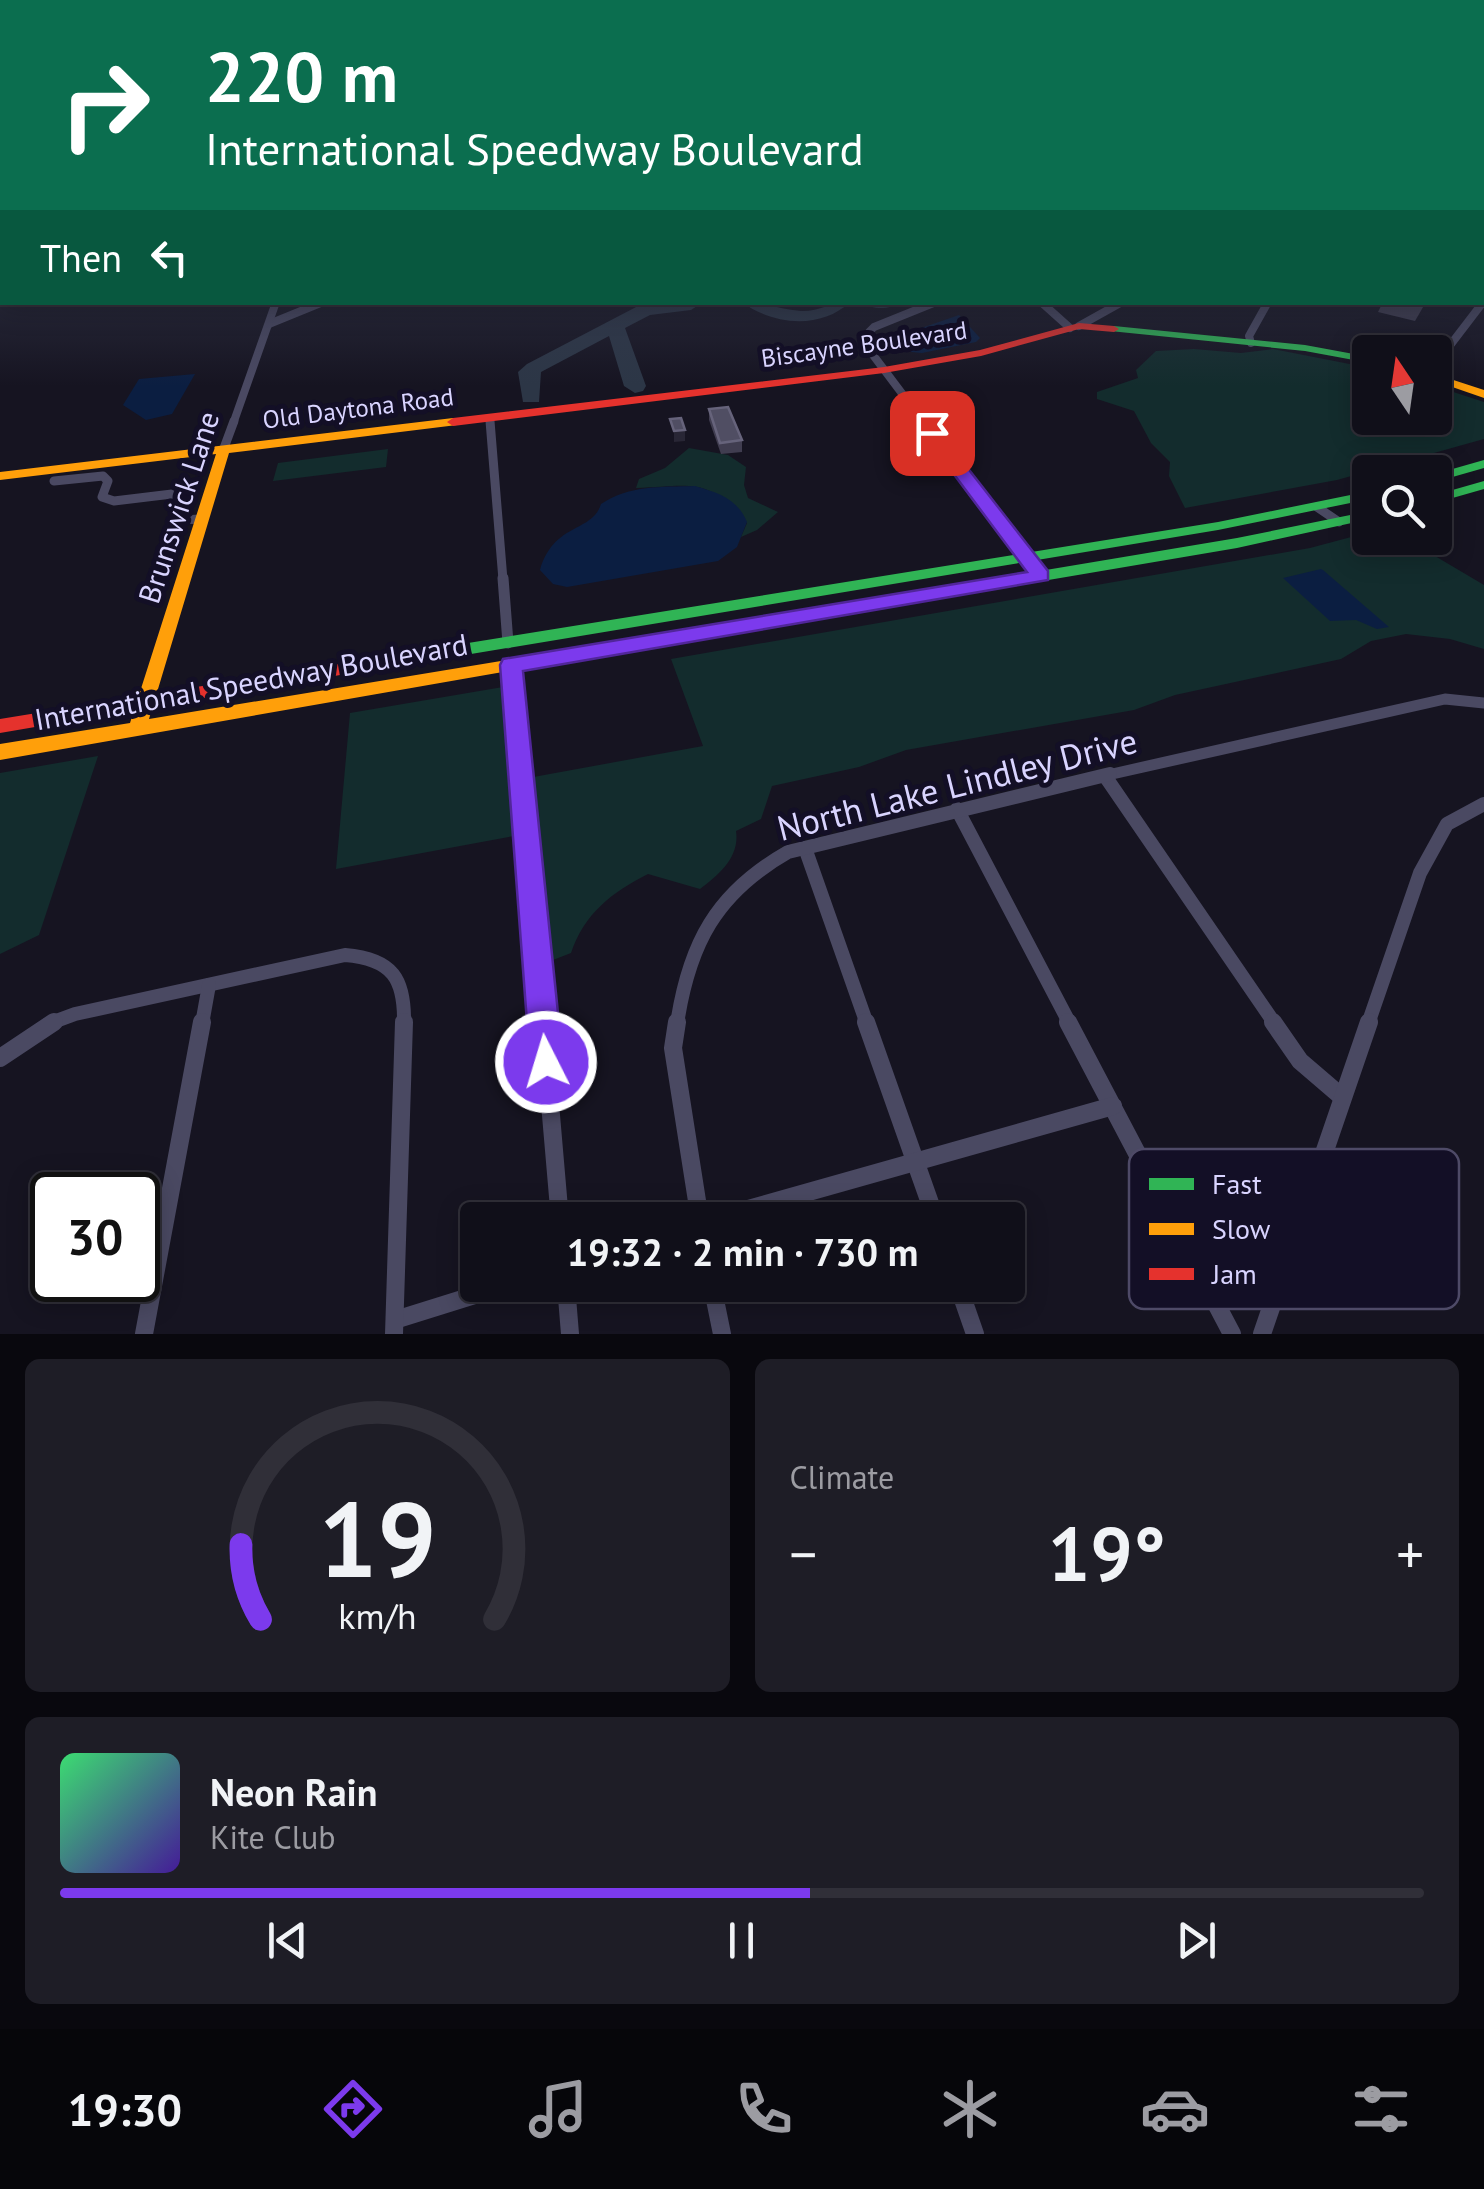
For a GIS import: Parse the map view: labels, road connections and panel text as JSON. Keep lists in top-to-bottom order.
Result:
{
  "streets": {
    "main road": [
      "Biscayne Boulevard",
      "Old Daytona Road",
      "Brunswick Lane",
      "International Speedway Boulevard"
    ],
    "street": ["North Lake Lindley Drive"]
  },
  "crossings": [
    ["Biscayne Boulevard", "Old Daytona Road"],
    ["Old Daytona Road", "Brunswick Lane"],
    ["Brunswick Lane", "International Speedway Boulevard"]
  ],
  "legend": ["Fast", "Slow", "Jam"],
  "north": "top",
  "page": {
    "turn": ["220 m", "International Speedway Boulevard"],
    "then": "Then",
    "limit": "30",
    "trip": "19:32 · 2 min · 730 m",
    "tile": "Climate",
    "heat": ["−", "19°", "+"],
    "song": ["Neon Rain", "Kite Club"],
    "tabs": "19:30",
    "gauge": ["19", "km/h"]
  }
}
